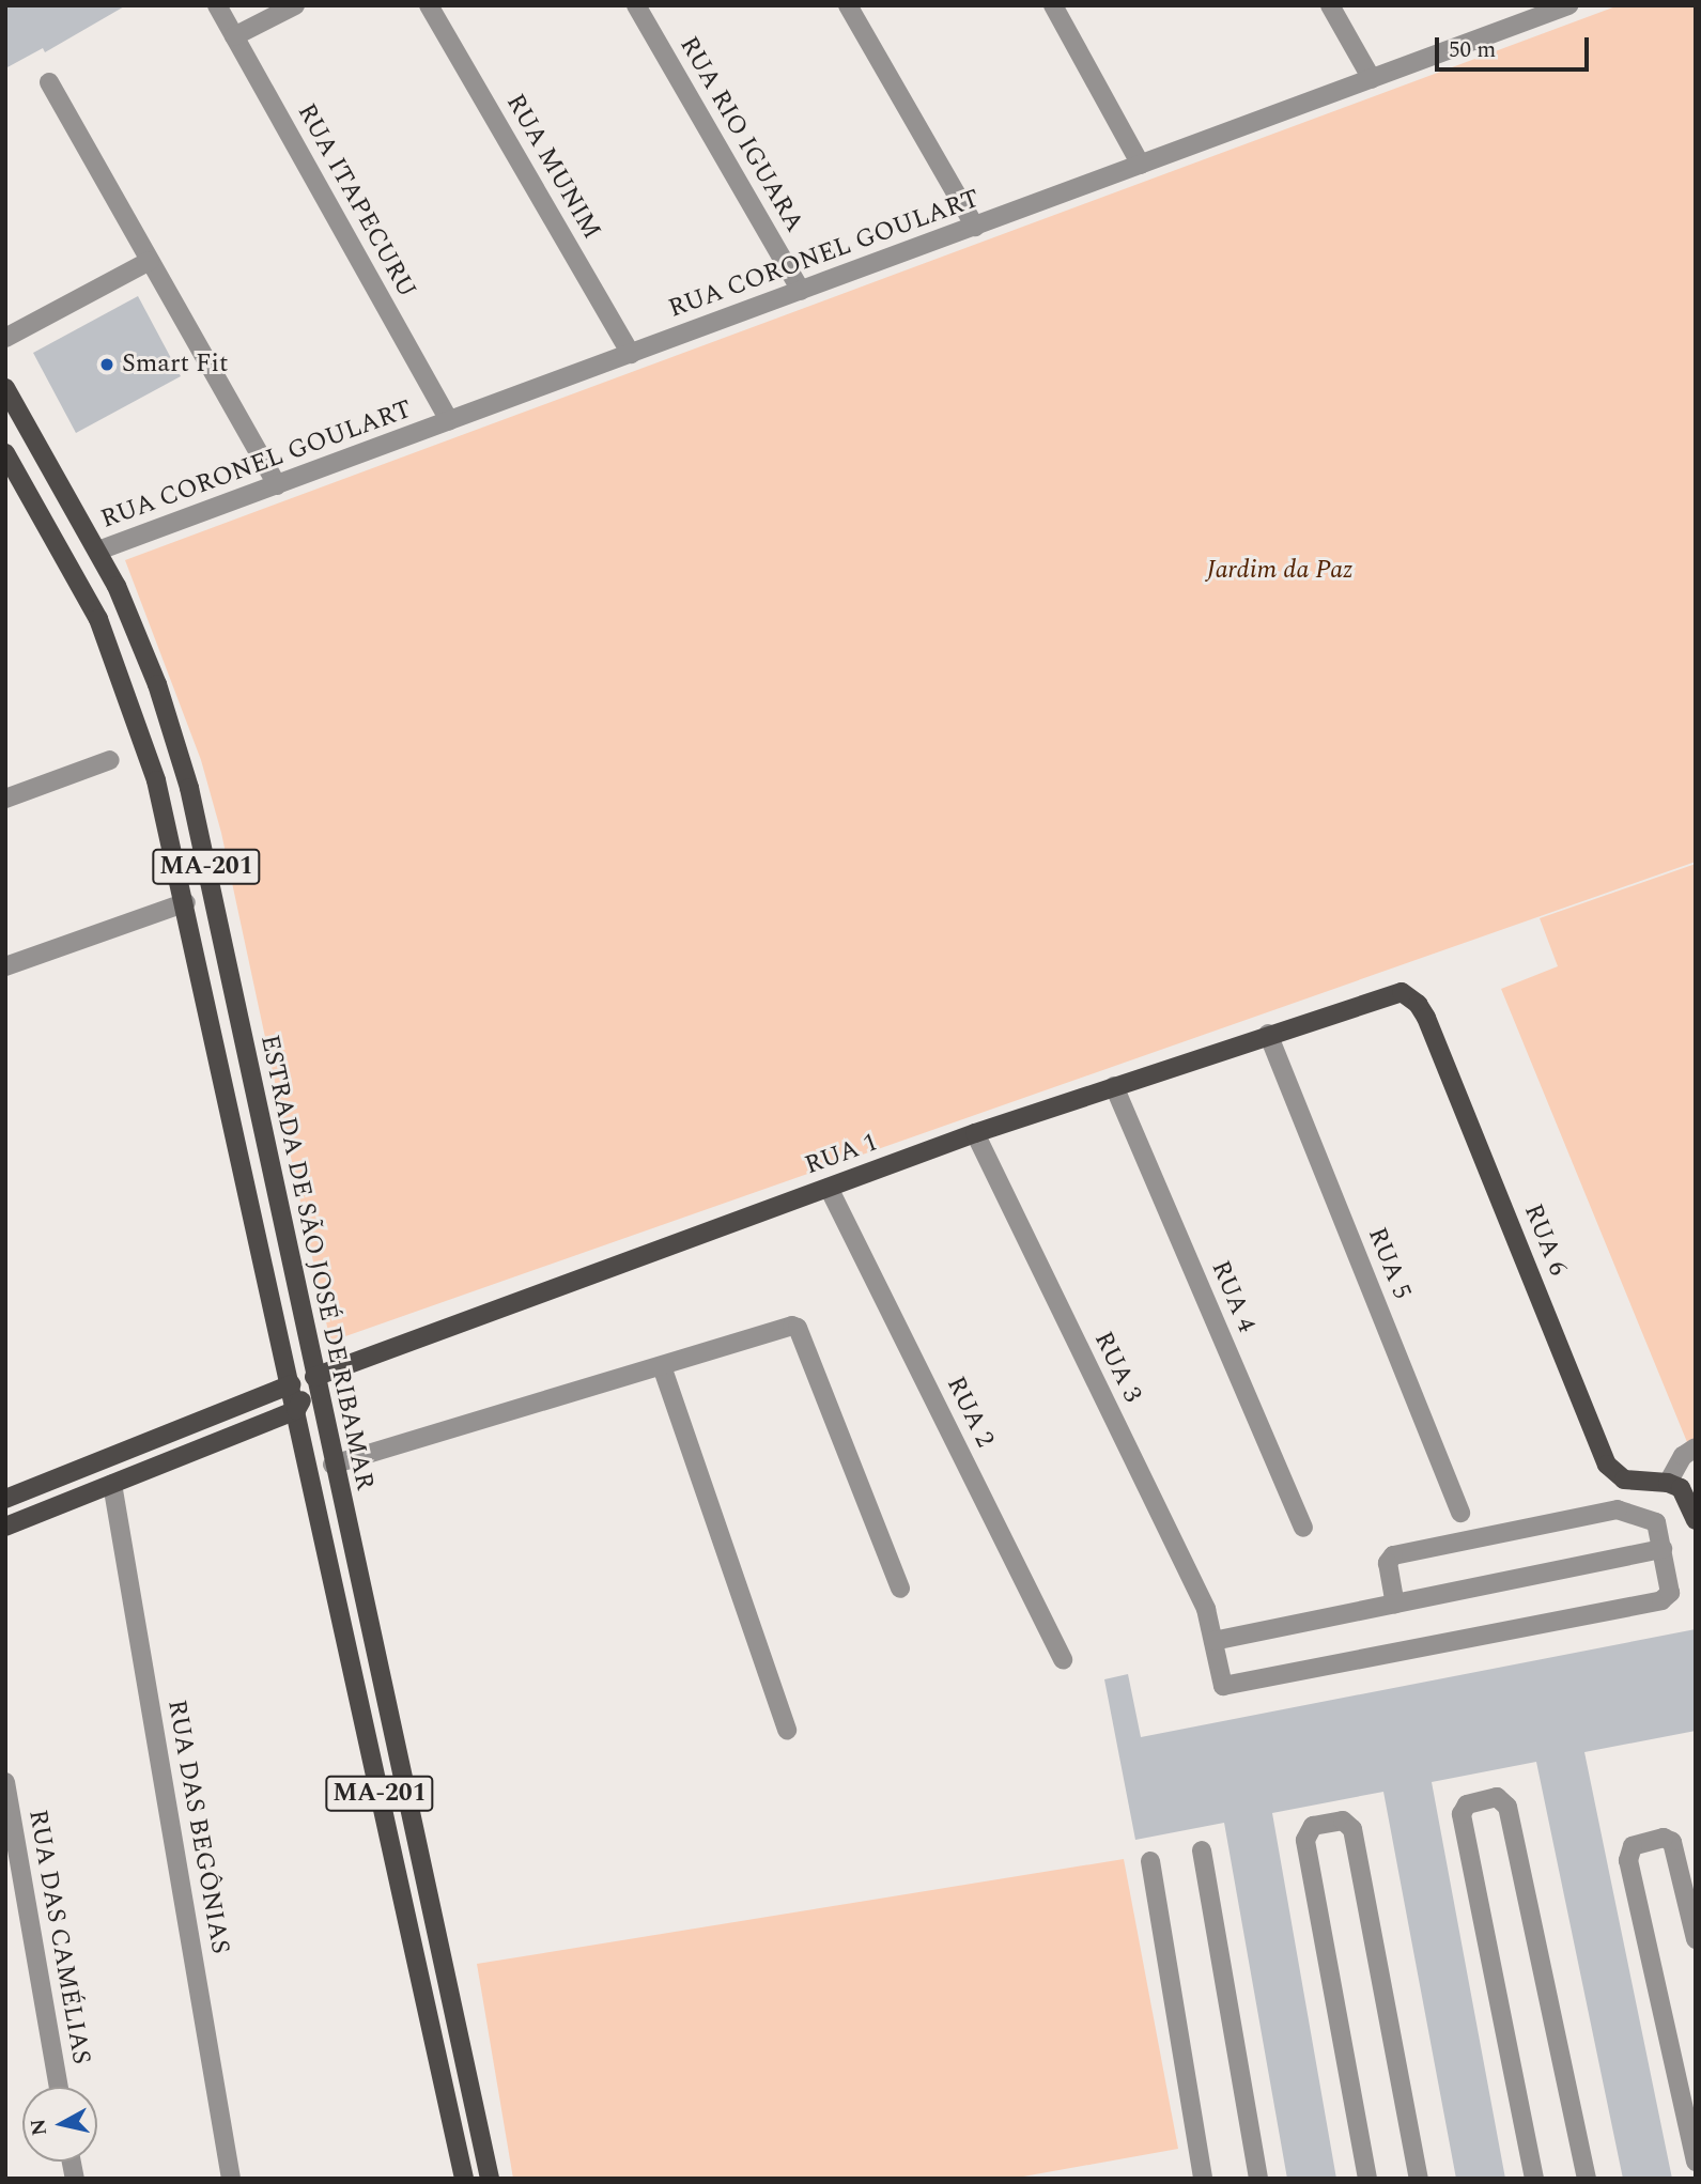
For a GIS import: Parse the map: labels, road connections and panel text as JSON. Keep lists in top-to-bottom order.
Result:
{
  "streets": {
    "main road": [
      "MA-201",
      "RUA 1",
      "RUA 6",
      "ESTRADA DE SÃO JOSÉ DE RIBAMAR"
    ],
    "street": [
      "RUA RIO IGUARA",
      "RUA MUNIM",
      "RUA ITAPECURU",
      "RUA CORONEL GOULART",
      "RUA 5",
      "RUA 4",
      "RUA 3",
      "RUA 2",
      "RUA DAS BEGÔNIAS",
      "RUA DAS CAMÉLIAS"
    ]
  },
  "crossings": [
    ["RUA RIO IGUARA", "RUA CORONEL GOULART"],
    ["RUA MUNIM", "RUA CORONEL GOULART"],
    ["RUA ITAPECURU", "RUA CORONEL GOULART"],
    ["RUA CORONEL GOULART", "ESTRADA DE SÃO JOSÉ DE RIBAMAR"],
    ["RUA 1", "RUA 6"],
    ["RUA 1", "ESTRADA DE SÃO JOSÉ DE RIBAMAR"],
    ["RUA 1", "RUA 5"],
    ["RUA 1", "RUA 4"],
    ["RUA 1", "RUA 3"],
    ["RUA 1", "RUA 2"]
  ],
  "parks": ["Jardim da Paz"],
  "places": ["Smart Fit"],
  "scale_bar": "50 m",
  "north": "left"
}
